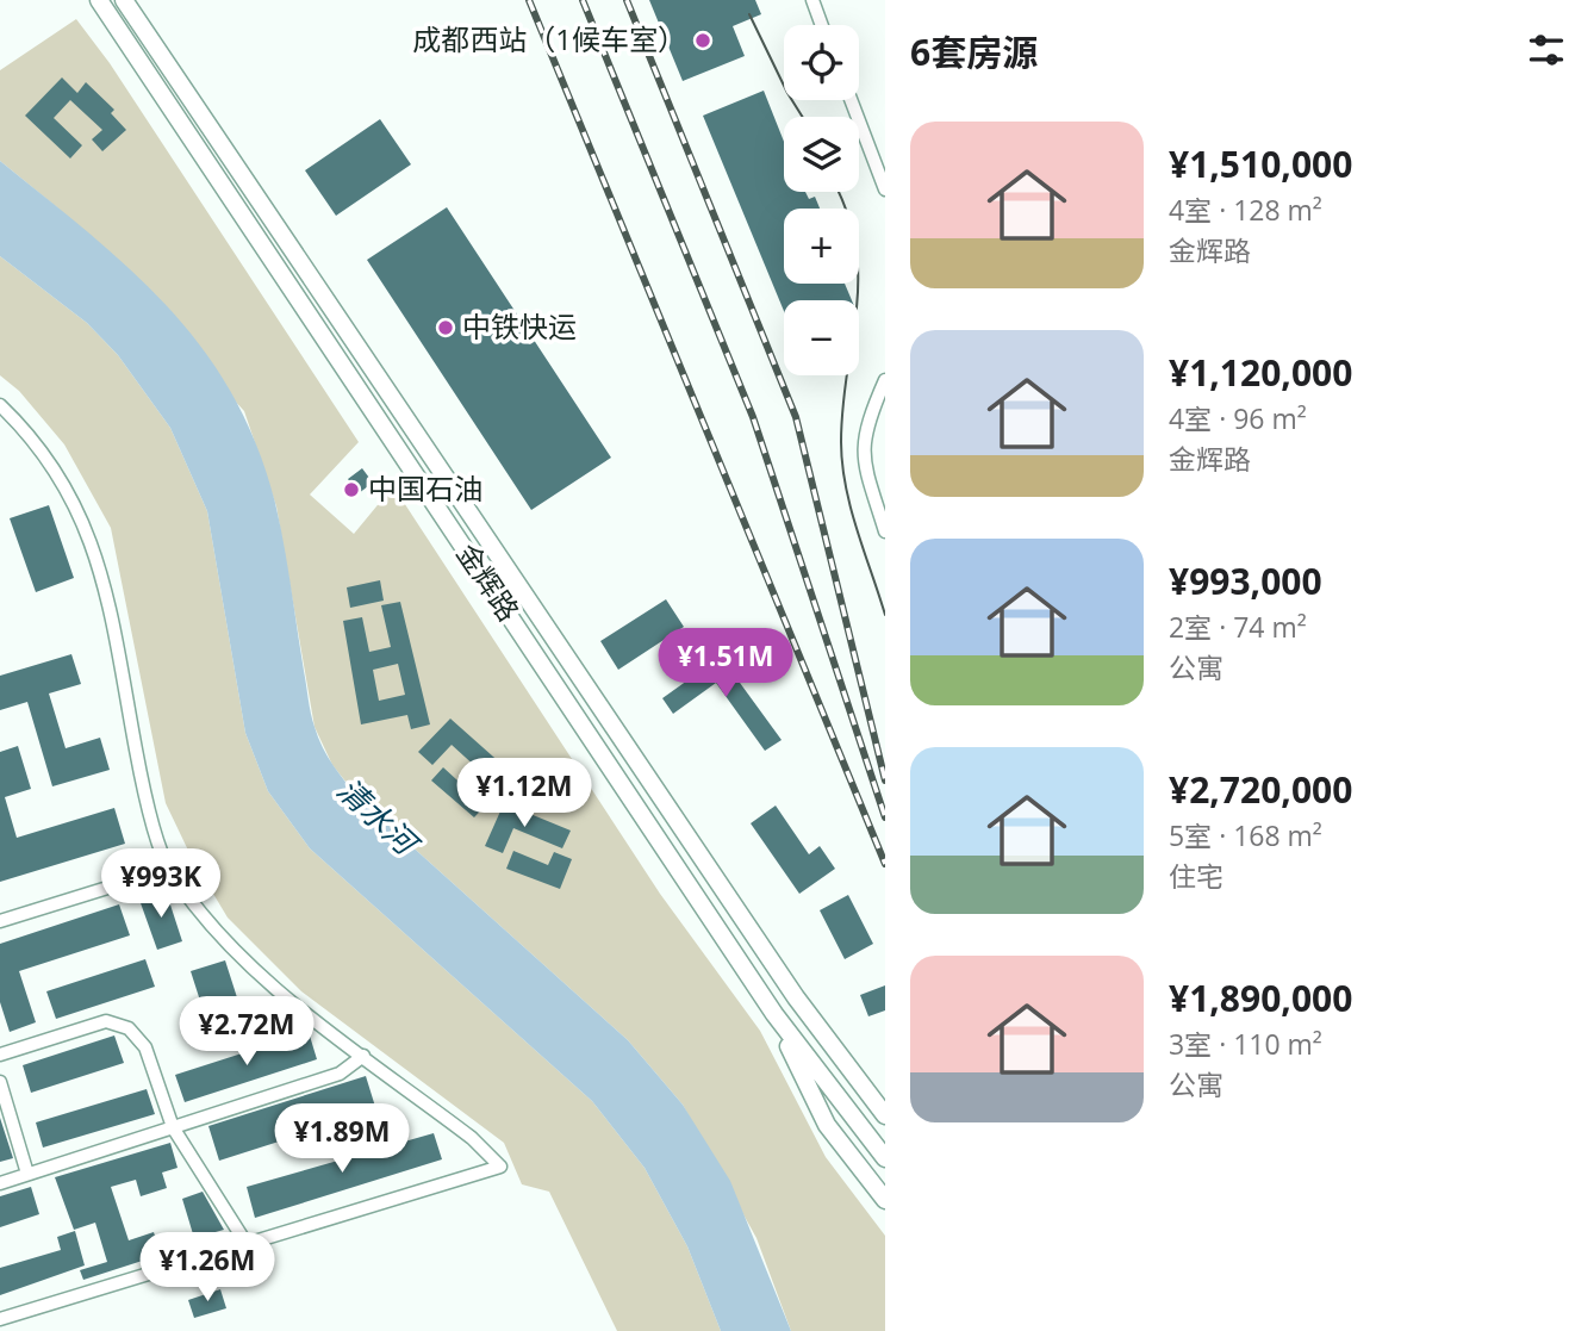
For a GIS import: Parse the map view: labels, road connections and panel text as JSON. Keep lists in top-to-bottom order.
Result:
{
  "streets": {
    "main road": ["金辉路"]
  },
  "water": ["清水河"],
  "places": ["成都西站（1候车室）", "中铁快运", "中国石油"],
  "page": {
    "heading": "6套房源",
    "map_buttons": ["+", "−"],
    "list": [
      {
        "name": "¥1,510,000",
        "note": "4室 · 128 m² · 金辉路"
      },
      {
        "name": "¥1,120,000",
        "note": "4室 · 96 m² · 金辉路"
      },
      {
        "name": "¥993,000",
        "note": "2室 · 74 m² · 公寓"
      },
      {
        "name": "¥2,720,000",
        "note": "5室 · 168 m² · 住宅"
      },
      {
        "name": "¥1,890,000",
        "note": "3室 · 110 m² · 公寓"
      }
    ],
    "price": [
      "¥1.51M",
      "¥1.12M",
      "¥993K",
      "¥2.72M",
      "¥1.89M",
      "¥1.26M"
    ]
  }
}
